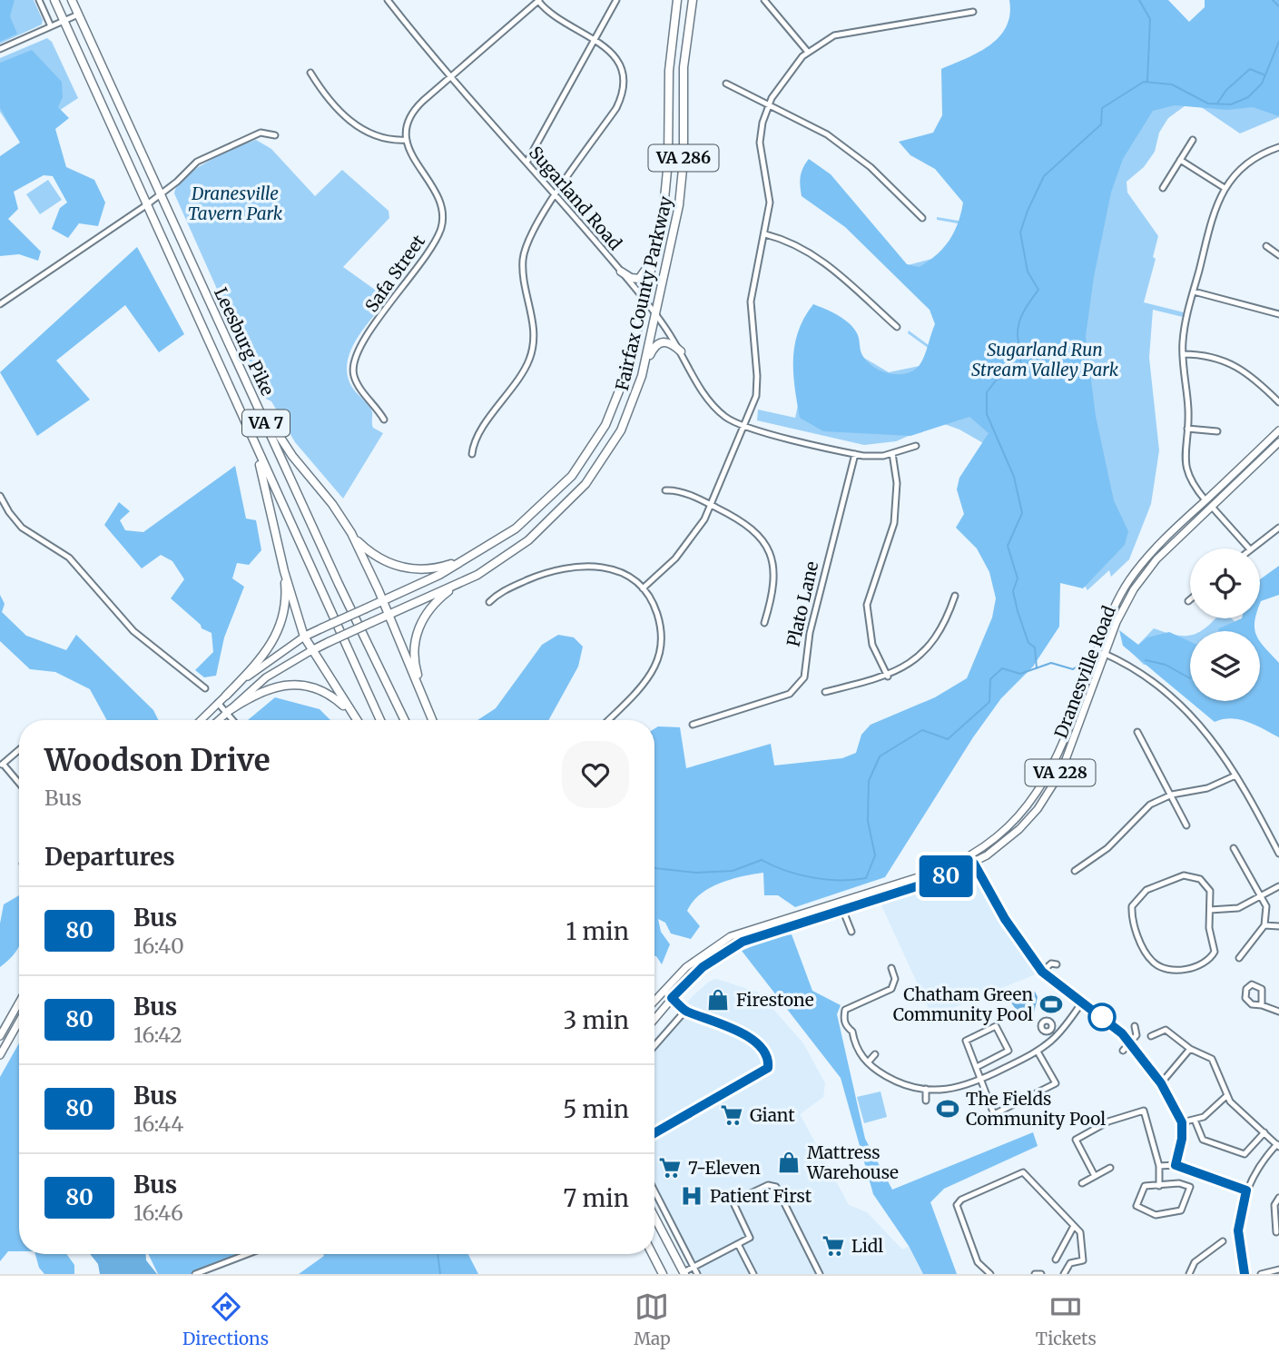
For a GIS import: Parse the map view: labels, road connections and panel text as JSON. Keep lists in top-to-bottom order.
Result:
{
  "streets": {
    "highway": [
      "VA 286",
      "Fairfax County Parkway",
      "Leesburg Pike",
      "VA 7"
    ],
    "main road": ["Dranesville Road", "VA 228"],
    "street": ["Sugarland Road", "Safa Street", "Plato Lane"]
  },
  "crossings": [
    ["Sugarland Road", "Fairfax County Parkway"],
    ["Sugarland Road", "Plato Lane"]
  ],
  "parks": ["Dranesville Tavern Park", "Sugarland Run Stream Valley Park"],
  "places": {
    "shop": ["Firestone", "Mattress Warehouse"],
    "sports": ["Chatham Green Community Pool", "The Fields Community Pool"],
    "supermarket": ["Giant", "7-Eleven", "Lidl"],
    "hospital": ["Patient First"]
  },
  "lines": ["bus line 80"],
  "page": {
    "on_map": "80",
    "heading": [
      ["Woodson Drive", "Bus"],
      "Departures"
    ],
    "list": [
      {
        "mark": "80",
        "name": "Bus",
        "note": "16:40",
        "value": "1 min"
      },
      {
        "mark": "80",
        "name": "Bus",
        "note": "16:42",
        "value": "3 min"
      },
      {
        "mark": "80",
        "name": "Bus",
        "note": "16:44",
        "value": "5 min"
      },
      {
        "mark": "80",
        "name": "Bus",
        "note": "16:46",
        "value": "7 min"
      }
    ],
    "tabs": ["Directions", "Map", "Tickets"]
  }
}
